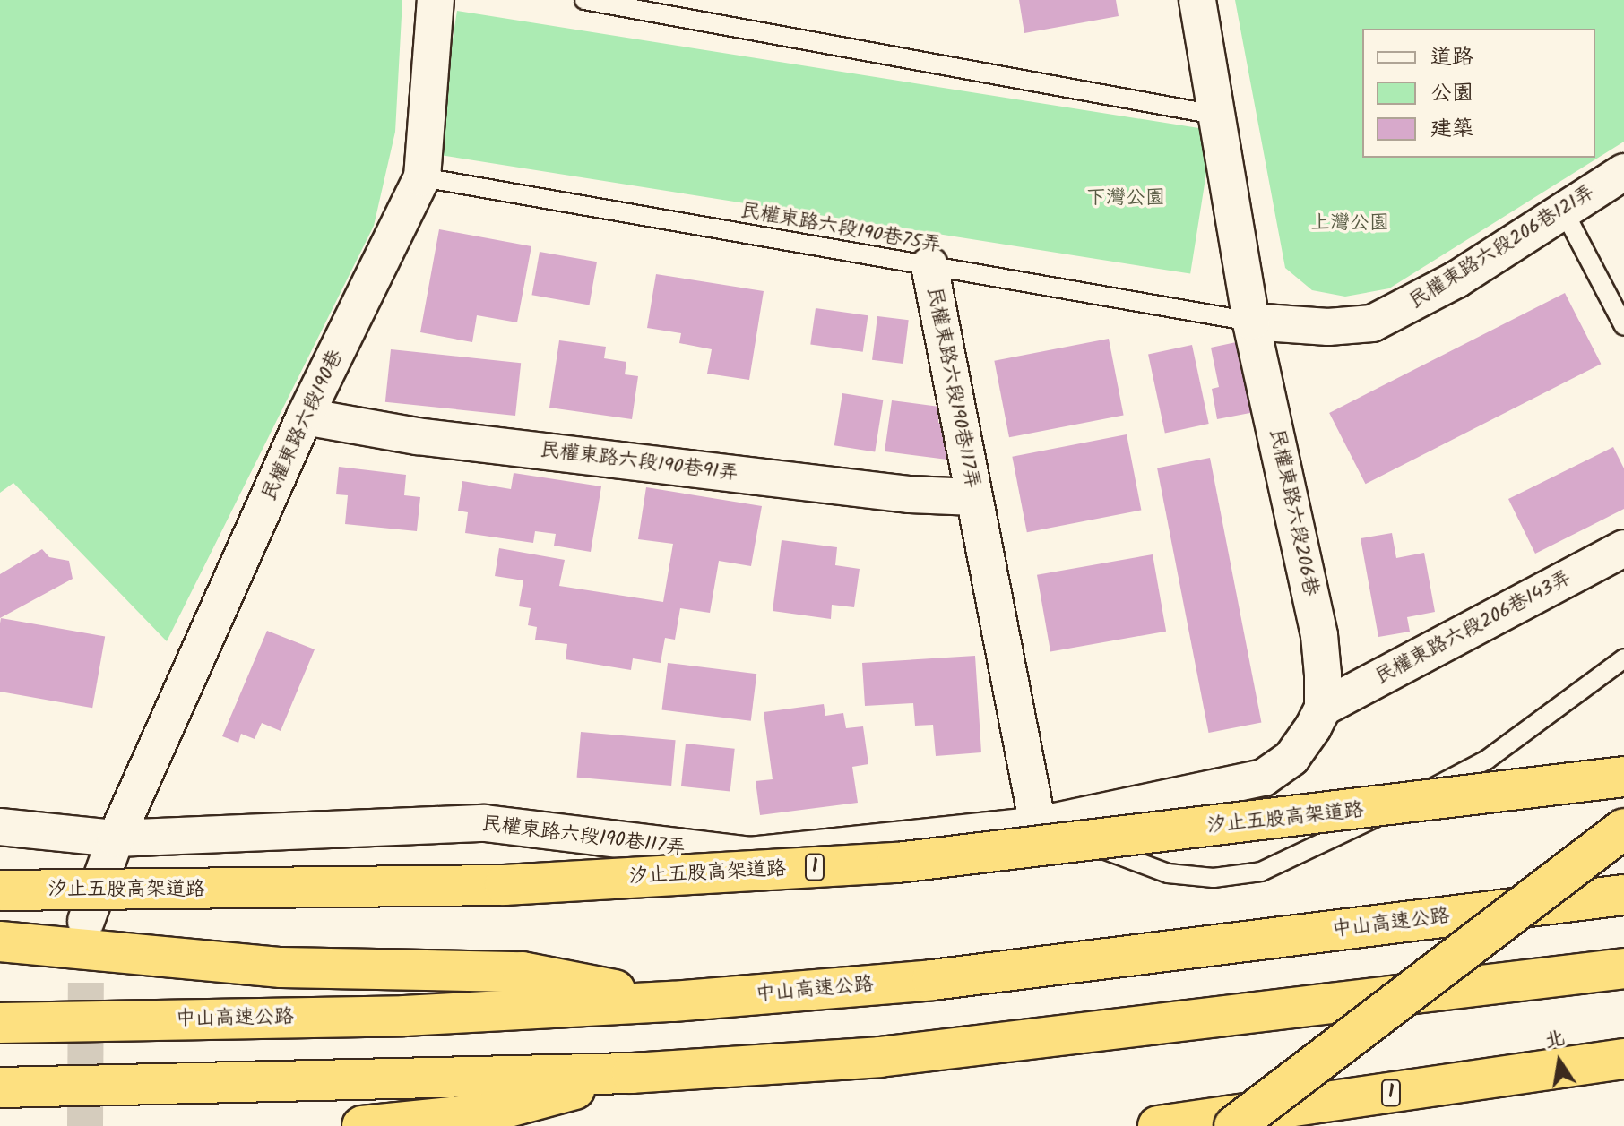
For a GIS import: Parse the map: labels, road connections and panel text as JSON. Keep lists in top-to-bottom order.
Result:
{
  "streets": {
    "highway": ["汐止五股高架道路", "1", "中山高速公路"],
    "street": [
      "民權東路六段206巷121弄",
      "民權東路六段190巷117弄",
      "民權東路六段190巷",
      "民權東路六段190巷91弄",
      "民權東路六段206巷",
      "民權東路六段206巷143弄"
    ],
    "lane": ["民權東路六段190巷75弄"]
  },
  "crossings": [
    ["民權東路六段190巷75弄", "民權東路六段206巷121弄"],
    ["民權東路六段190巷75弄", "民權東路六段190巷117弄"],
    ["民權東路六段190巷75弄", "民權東路六段190巷"],
    ["民權東路六段190巷75弄", "民權東路六段206巷"],
    ["民權東路六段206巷121弄", "民權東路六段206巷"],
    ["民權東路六段190巷117弄", "民權東路六段190巷"],
    ["民權東路六段190巷117弄", "民權東路六段190巷91弄"],
    ["民權東路六段190巷", "民權東路六段190巷91弄"],
    ["民權東路六段206巷", "民權東路六段206巷143弄"]
  ],
  "parks": ["下灣公園", "上灣公園"],
  "legend": ["道路", "公園", "建築"],
  "north": "top"
}
